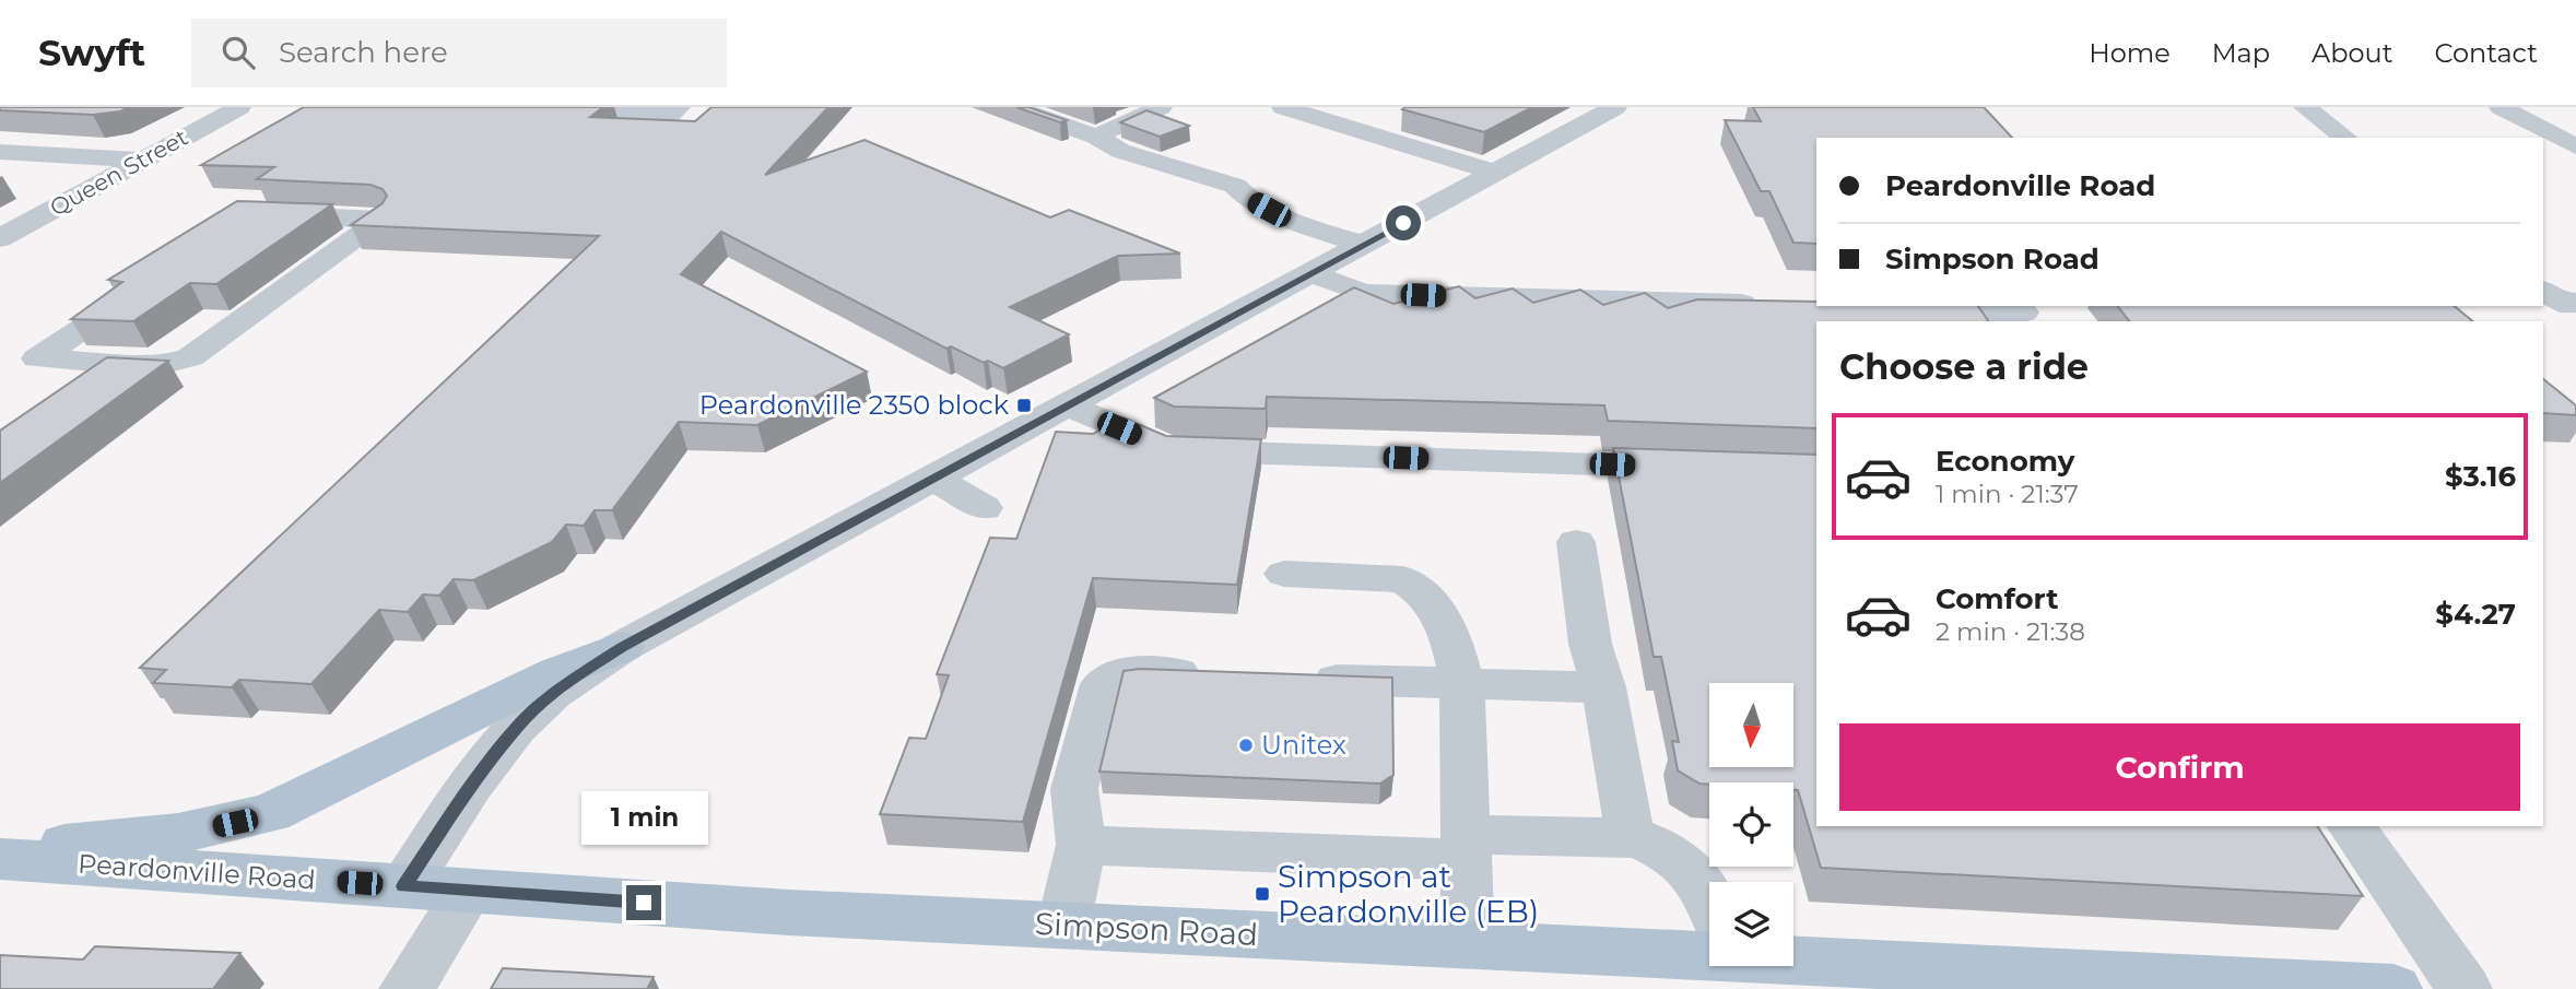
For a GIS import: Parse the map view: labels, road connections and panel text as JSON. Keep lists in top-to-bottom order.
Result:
{
  "streets": {
    "main road": ["Peardonville Road", "Simpson Road"],
    "street": ["Queen Street"]
  },
  "crossings": [
    ["Peardonville Road", "Simpson Road"]
  ],
  "places": {
    "transit": ["Peardonville 2350 block", "Simpson at Peardonville (EB)"],
    "other": ["Unitex"]
  },
  "north": "bottom",
  "page": {
    "header": "Swyft",
    "search": "Search here",
    "nav": [
      "Home",
      "Map",
      "About",
      "Contact"
    ],
    "banner": ["Peardonville Road", "Simpson Road"],
    "heading": "Choose a ride",
    "list": [
      {
        "name": "Economy",
        "note": "1 min · 21:37",
        "value": "$3.16"
      },
      {
        "name": "Comfort",
        "note": "2 min · 21:38",
        "value": "$4.27"
      }
    ],
    "buttons": "Confirm",
    "bubble": "1 min"
  }
}
